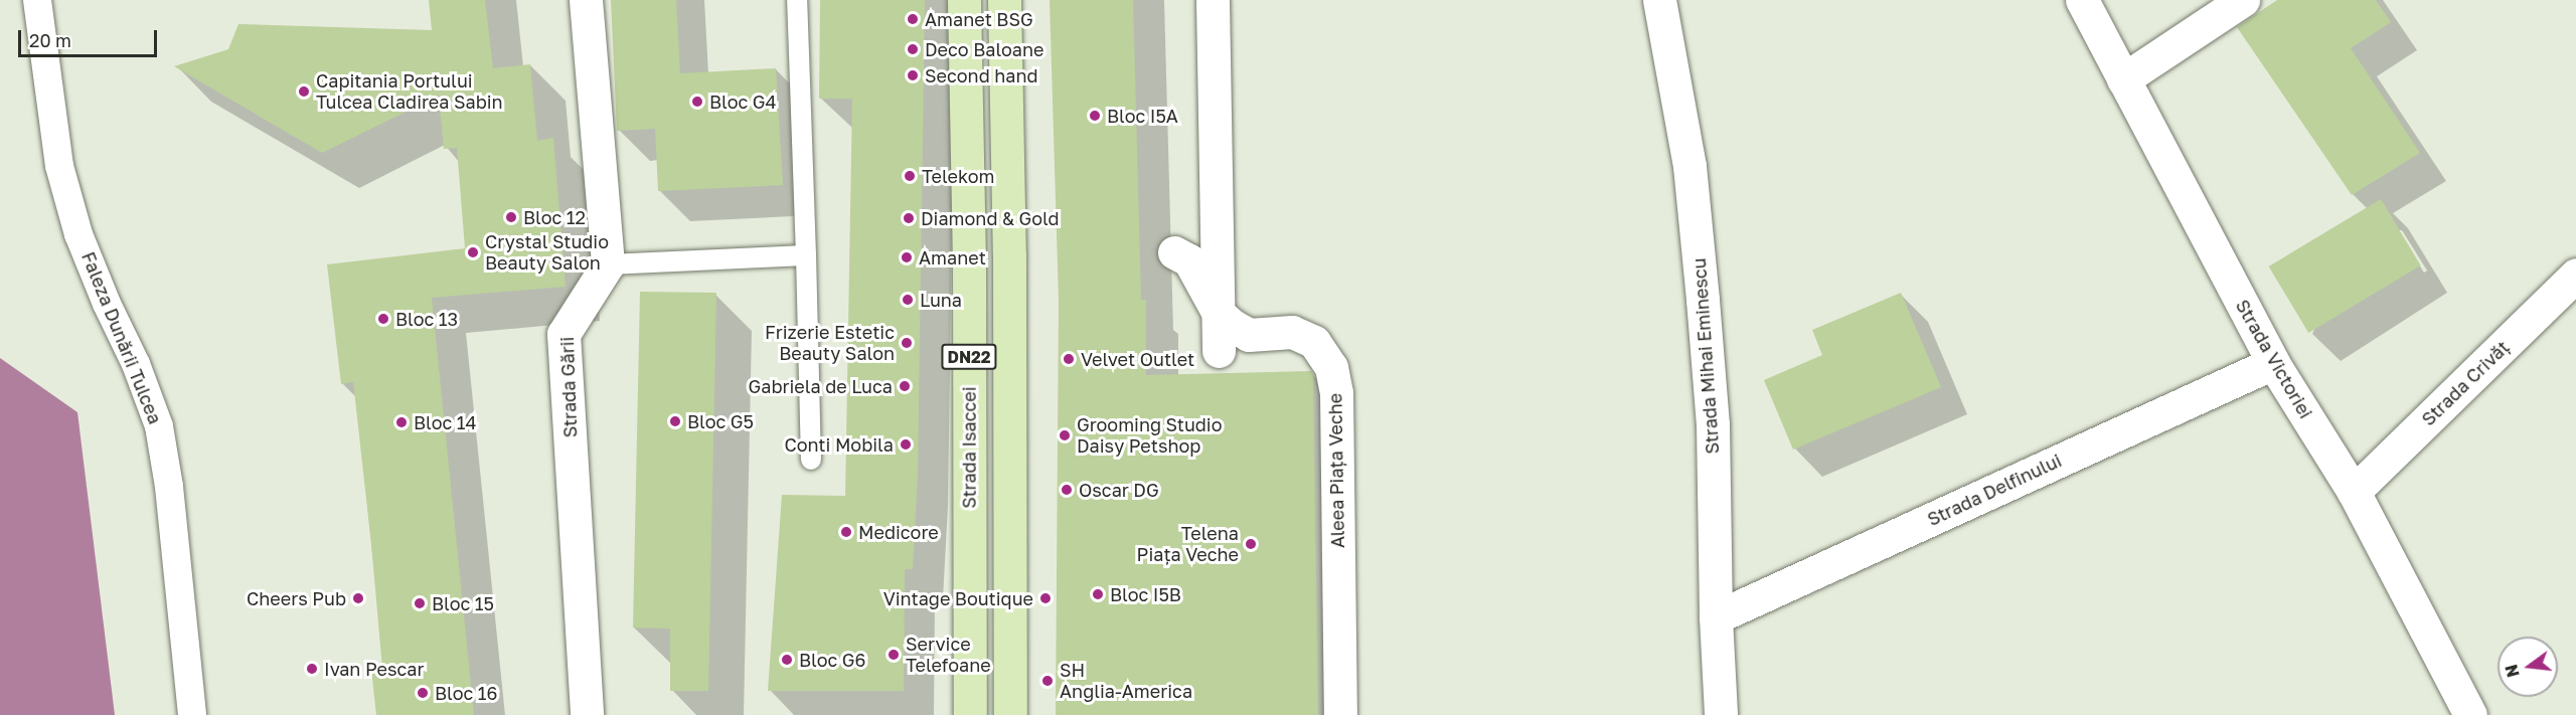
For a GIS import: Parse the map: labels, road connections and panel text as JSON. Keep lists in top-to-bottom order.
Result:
{
  "streets": {
    "main road": ["DN22", "Strada Isaccei"],
    "street": [
      "Faleza Dunării Tulcea",
      "Strada Mihai Eminescu",
      "Strada Victoriei",
      "Strada Crivăț",
      "Strada Gării",
      "Aleea Piața Veche",
      "Strada Delfinului"
    ]
  },
  "crossings": [
    ["Strada Mihai Eminescu", "Strada Delfinului"],
    ["Strada Victoriei", "Strada Crivăț"],
    ["Strada Victoriei", "Strada Delfinului"]
  ],
  "places": [
    "Amanet BSG",
    "Deco Baloane",
    "Second hand",
    "Capitania Portului Tulcea Cladirea Sabin",
    "Bloc G4",
    "Bloc I5A",
    "Telekom",
    "Bloc 12",
    "Diamond & Gold",
    "Crystal Studio Beauty Salon",
    "Amanet",
    "Luna",
    "Bloc 13",
    "Frizerie Estetic Beauty Salon",
    "Velvet Outlet",
    "Gabriela de Luca",
    "Bloc G5",
    "Bloc 14",
    "Grooming Studio Daisy Petshop",
    "Conti Mobila",
    "Oscar DG",
    "Medicore",
    "Telena Piața Veche",
    "Bloc I5B",
    "Cheers Pub",
    "Vintage Boutique",
    "Bloc 15",
    "Service Telefoane",
    "Bloc G6",
    "Ivan Pescar",
    "SH Anglia-America",
    "Bloc 16"
  ],
  "scale_bar": "20 m",
  "north": "left"
}
